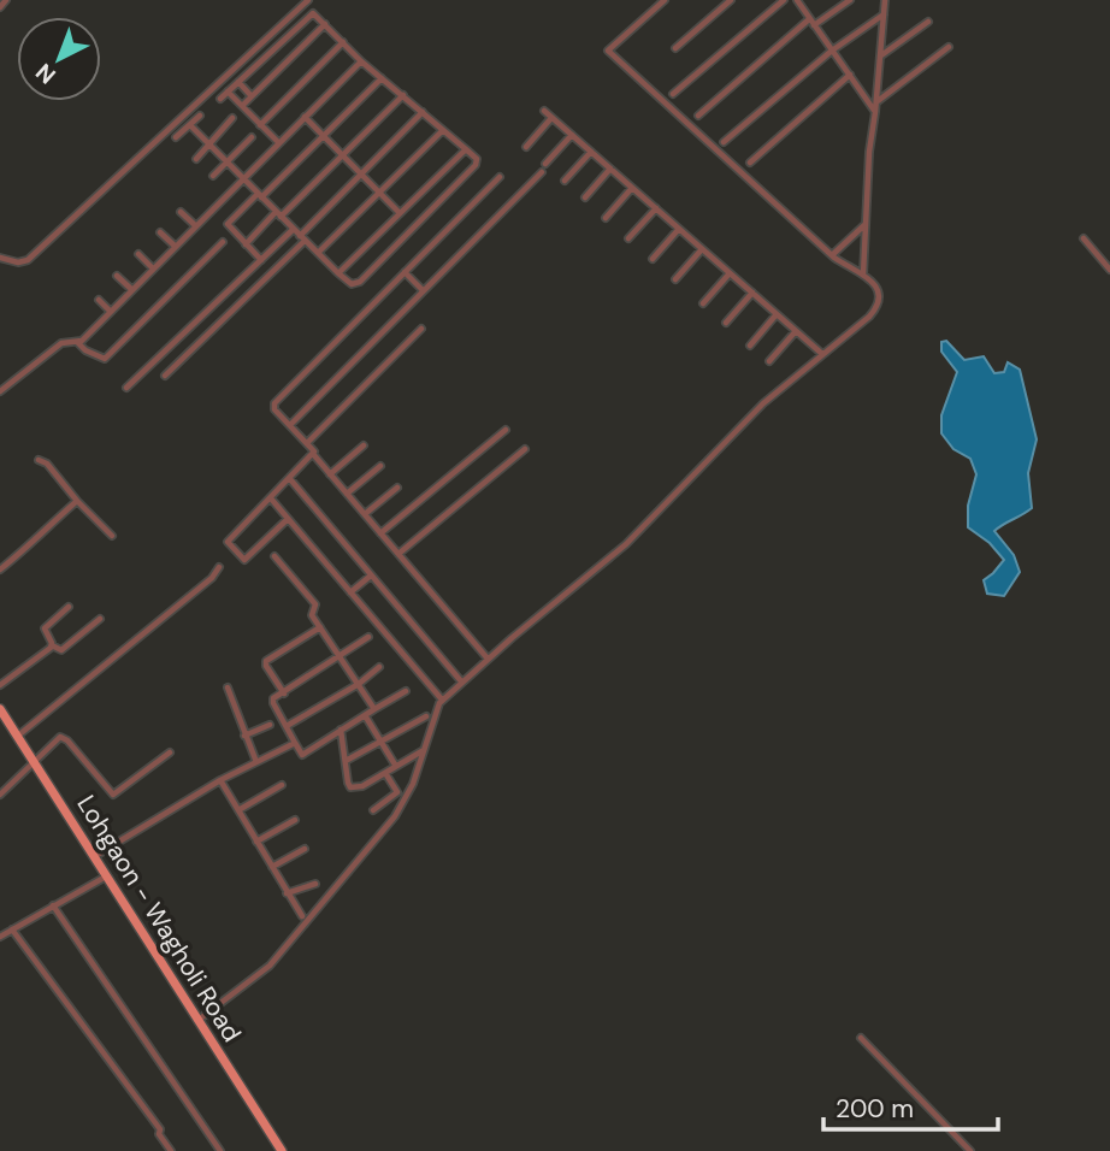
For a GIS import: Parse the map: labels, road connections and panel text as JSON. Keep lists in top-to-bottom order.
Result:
{
  "streets": {
    "main road": ["Lohgaon - Wagholi Road"]
  },
  "scale_bar": "200 m",
  "north": "bottom left"
}
